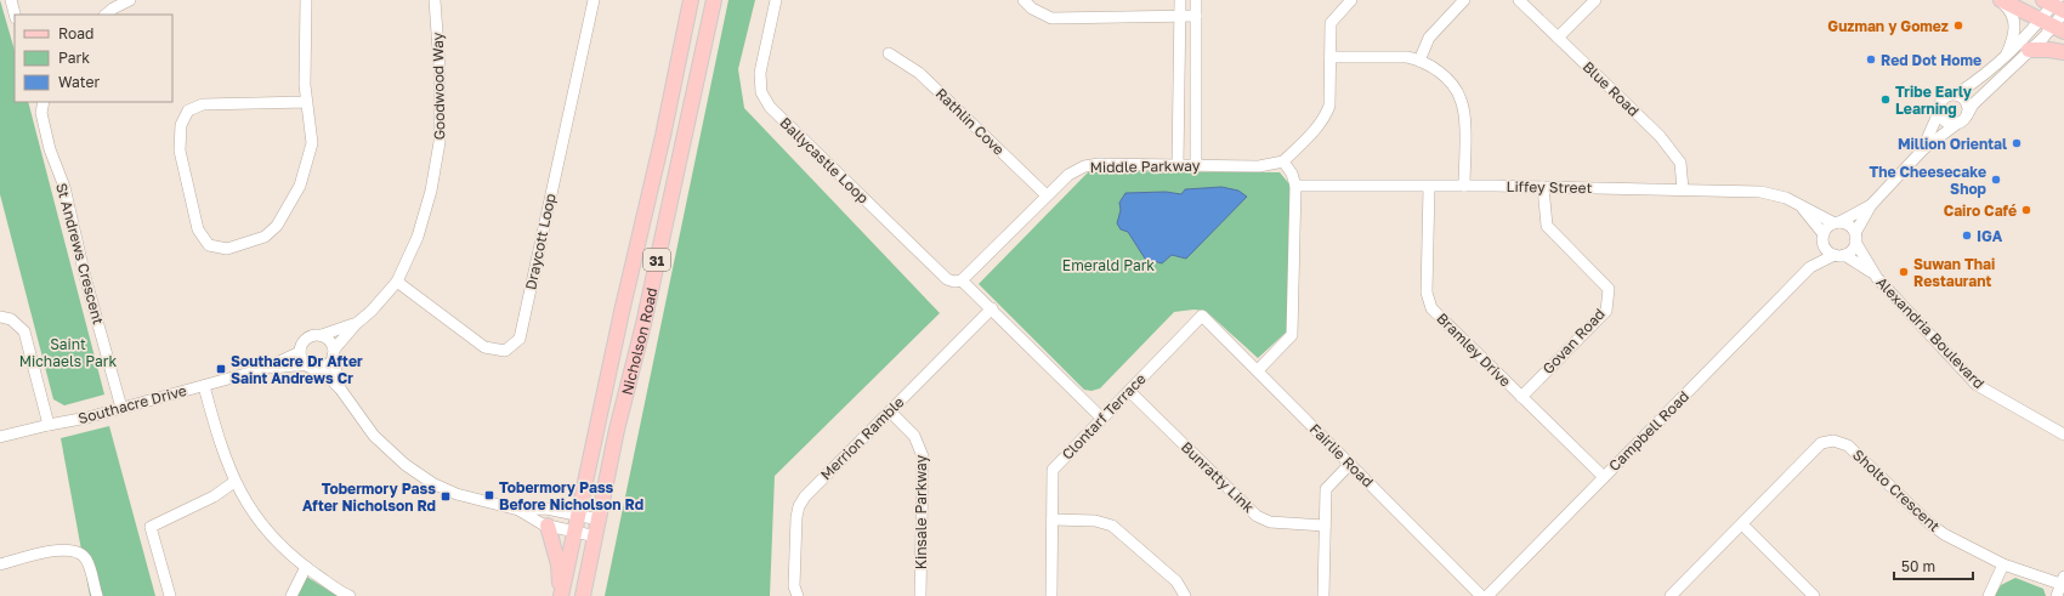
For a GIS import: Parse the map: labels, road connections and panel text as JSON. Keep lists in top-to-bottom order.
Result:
{
  "streets": {
    "main road": ["31", "Nicholson Road"],
    "street": [
      "Goodwood Way",
      "Blue Road",
      "Rathlin Cove",
      "Ballycastle Loop",
      "Middle Parkway",
      "Liffey Street",
      "Draycott Loop",
      "St Andrews Crescent",
      "Alexandria Boulevard",
      "Govan Road",
      "Bramley Drive",
      "Southacre Drive",
      "Clontarf Terrace",
      "Campbell Road",
      "Merrion Ramble",
      "Fairlie Road",
      "Bunratty Link",
      "Sholto Crescent",
      "Kinsale Parkway"
    ]
  },
  "crossings": [
    ["Goodwood Way", "Draycott Loop"],
    ["Goodwood Way", "Southacre Drive"],
    ["Blue Road", "Liffey Street"],
    ["Rathlin Cove", "Middle Parkway"],
    ["Ballycastle Loop", "Middle Parkway"],
    ["Liffey Street", "Alexandria Boulevard"],
    ["Liffey Street", "Govan Road"],
    ["Liffey Street", "Bramley Drive"],
    ["Liffey Street", "Campbell Road"],
    ["St Andrews Crescent", "Southacre Drive"],
    ["Alexandria Boulevard", "Campbell Road"],
    ["Govan Road", "Bramley Drive"],
    ["Bramley Drive", "Campbell Road"],
    ["Clontarf Terrace", "Fairlie Road"],
    ["Clontarf Terrace", "Bunratty Link"],
    ["Merrion Ramble", "Kinsale Parkway"]
  ],
  "parks": ["Emerald Park", "Saint Michaels Park"],
  "places": {
    "other": [
      "Guzman y Gomez",
      "Red Dot Home",
      "Tribe Early Learning",
      "Million Oriental",
      "The Cheesecake Shop",
      "Cairo Café",
      "IGA",
      "Suwan Thai Restaurant"
    ],
    "transit": ["Southacre Dr After Saint Andrews Cr", "Tobermory Pass Before Nicholson Rd", "Tobermory Pass After Nicholson Rd"]
  },
  "legend": ["Road", "Park", "Water"],
  "scale_bar": "50 m"
}
